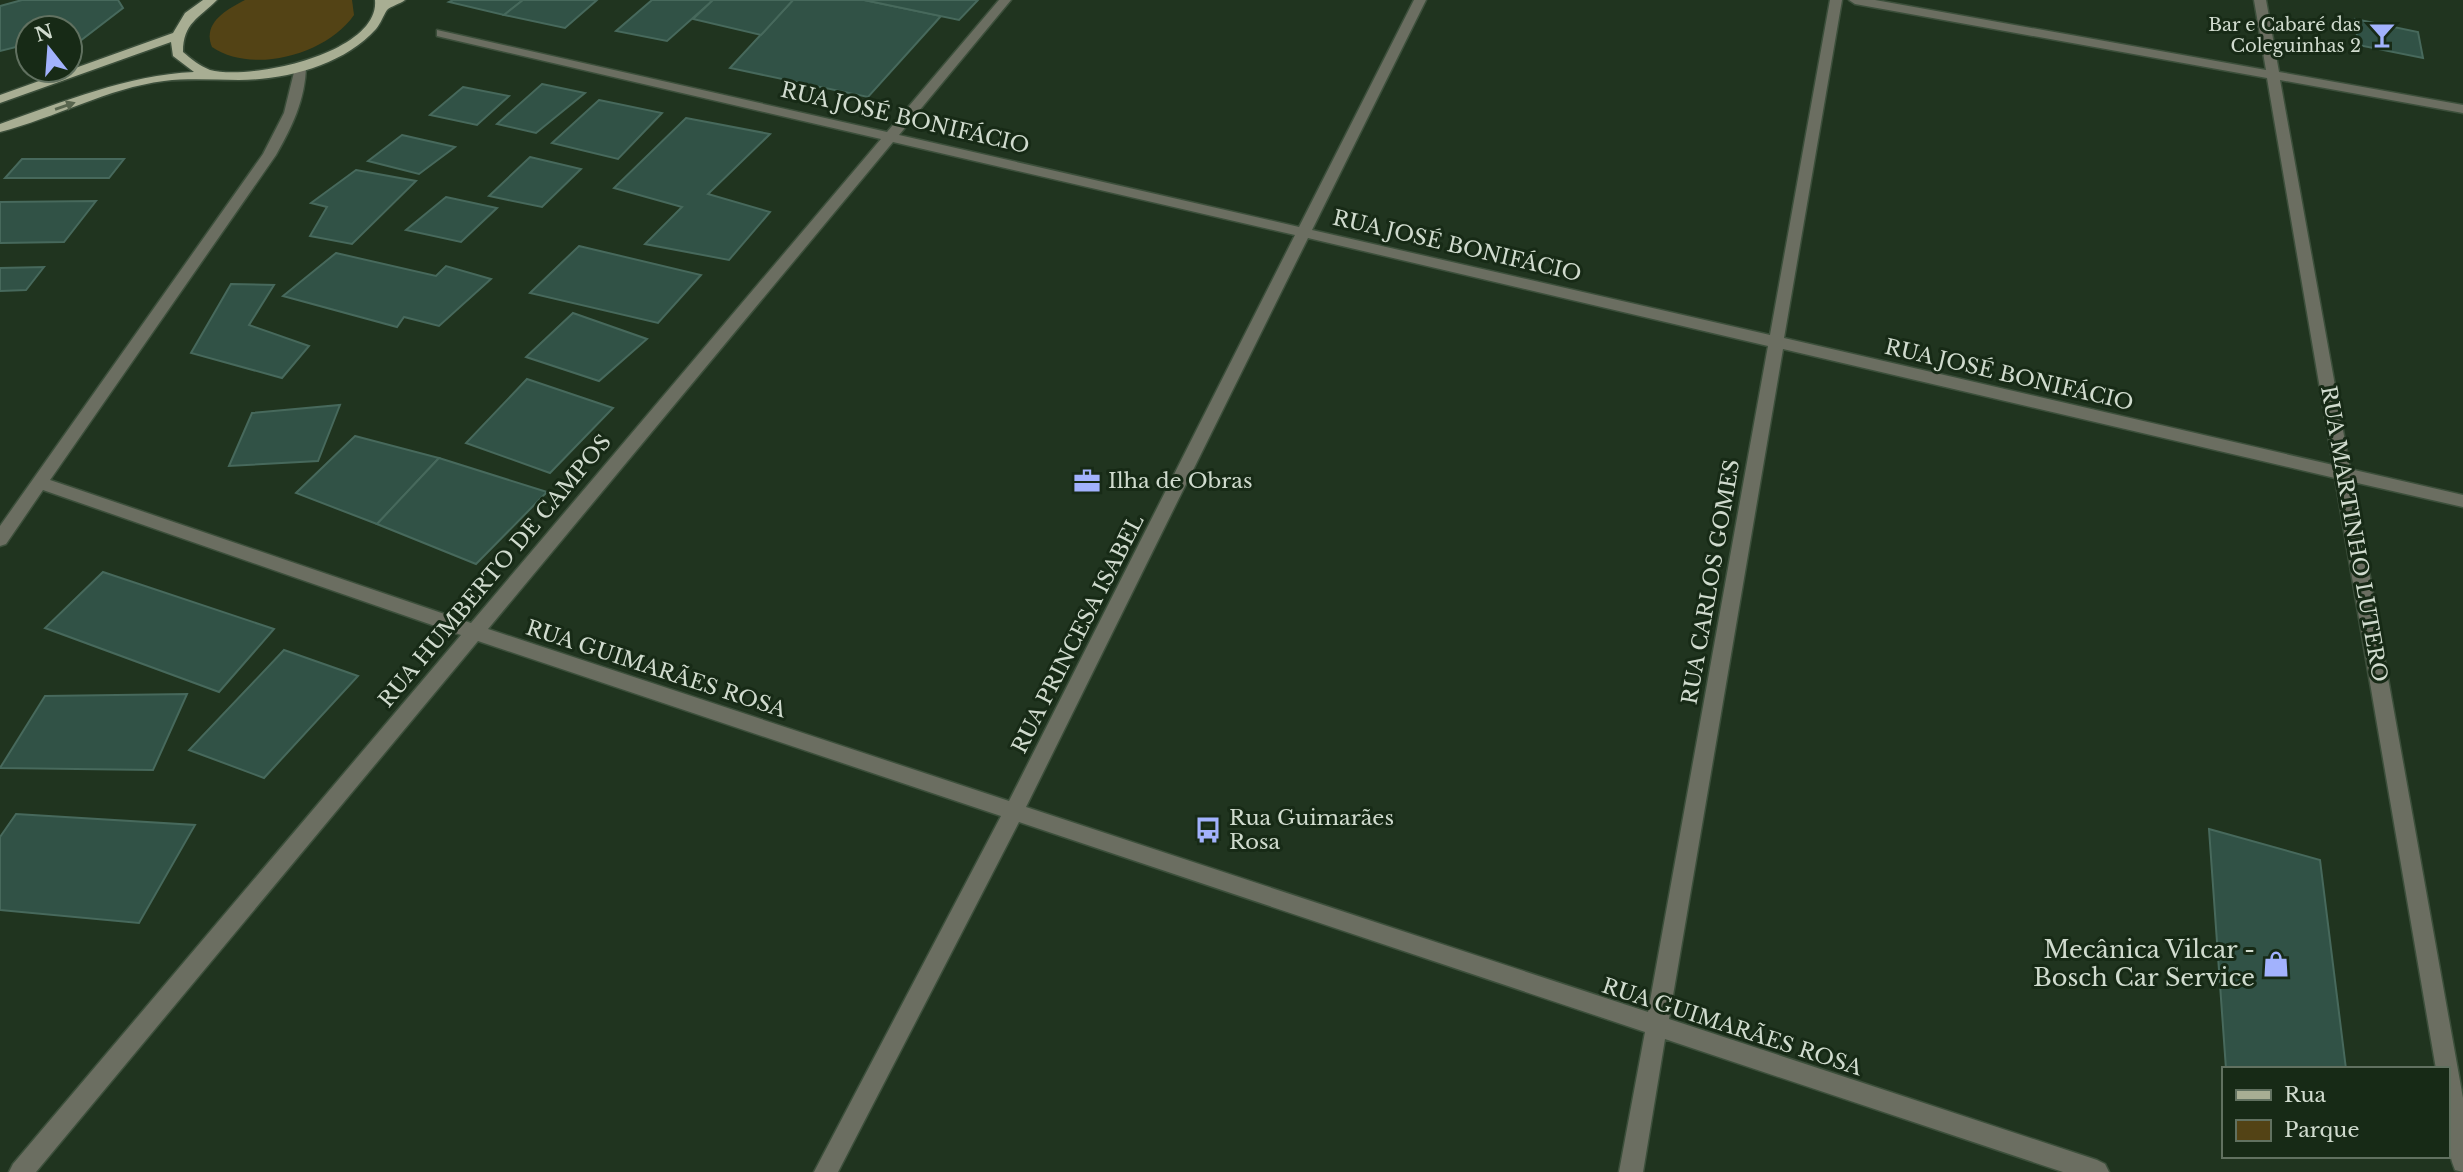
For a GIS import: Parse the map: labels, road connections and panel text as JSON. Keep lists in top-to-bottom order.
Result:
{
  "streets": {
    "street": [
      "RUA JOSÉ BONIFÁCIO",
      "RUA MARTINHO LUTERO",
      "RUA HUMBERTO DE CAMPOS",
      "RUA CARLOS GOMES",
      "RUA PRINCESA ISABEL",
      "RUA GUIMARÃES ROSA"
    ]
  },
  "crossings": [
    ["RUA JOSÉ BONIFÁCIO", "RUA MARTINHO LUTERO"],
    ["RUA JOSÉ BONIFÁCIO", "RUA HUMBERTO DE CAMPOS"],
    ["RUA JOSÉ BONIFÁCIO", "RUA CARLOS GOMES"],
    ["RUA JOSÉ BONIFÁCIO", "RUA PRINCESA ISABEL"],
    ["RUA HUMBERTO DE CAMPOS", "RUA GUIMARÃES ROSA"],
    ["RUA CARLOS GOMES", "RUA GUIMARÃES ROSA"],
    ["RUA PRINCESA ISABEL", "RUA GUIMARÃES ROSA"]
  ],
  "places": {
    "bar": ["Bar e Cabaré das Coleguinhas 2"],
    "office": ["Ilha de Obras"],
    "bus stop": ["Rua Guimarães Rosa"],
    "shop": ["Mecânica Vilcar - Bosch Car Service"]
  },
  "legend": ["Rua", "Parque"],
  "north": "top"
}
